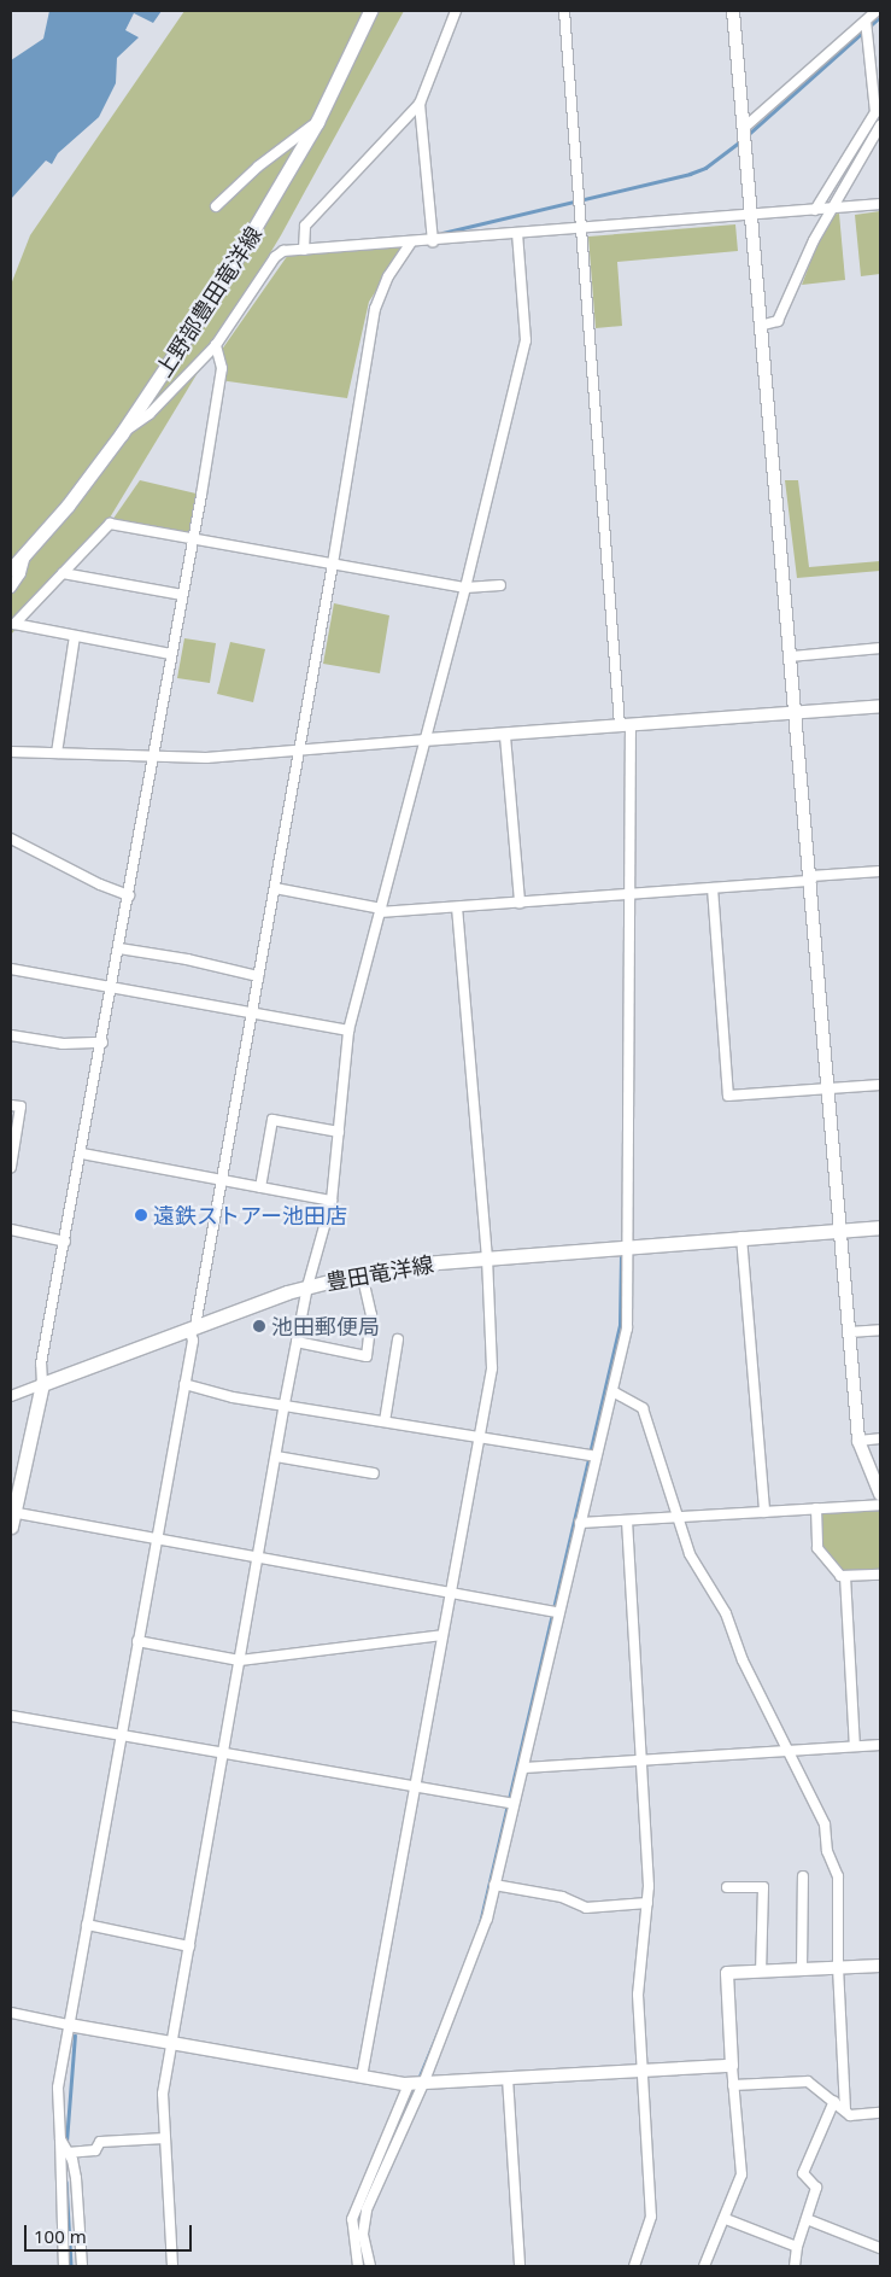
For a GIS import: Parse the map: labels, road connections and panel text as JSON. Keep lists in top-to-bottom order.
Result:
{
  "streets": {
    "main road": ["上野部豊田竜洋線", "豊田竜洋線"]
  },
  "places": ["遠鉄ストアー池田店", "池田郵便局"],
  "scale_bar": "100 m"
}
